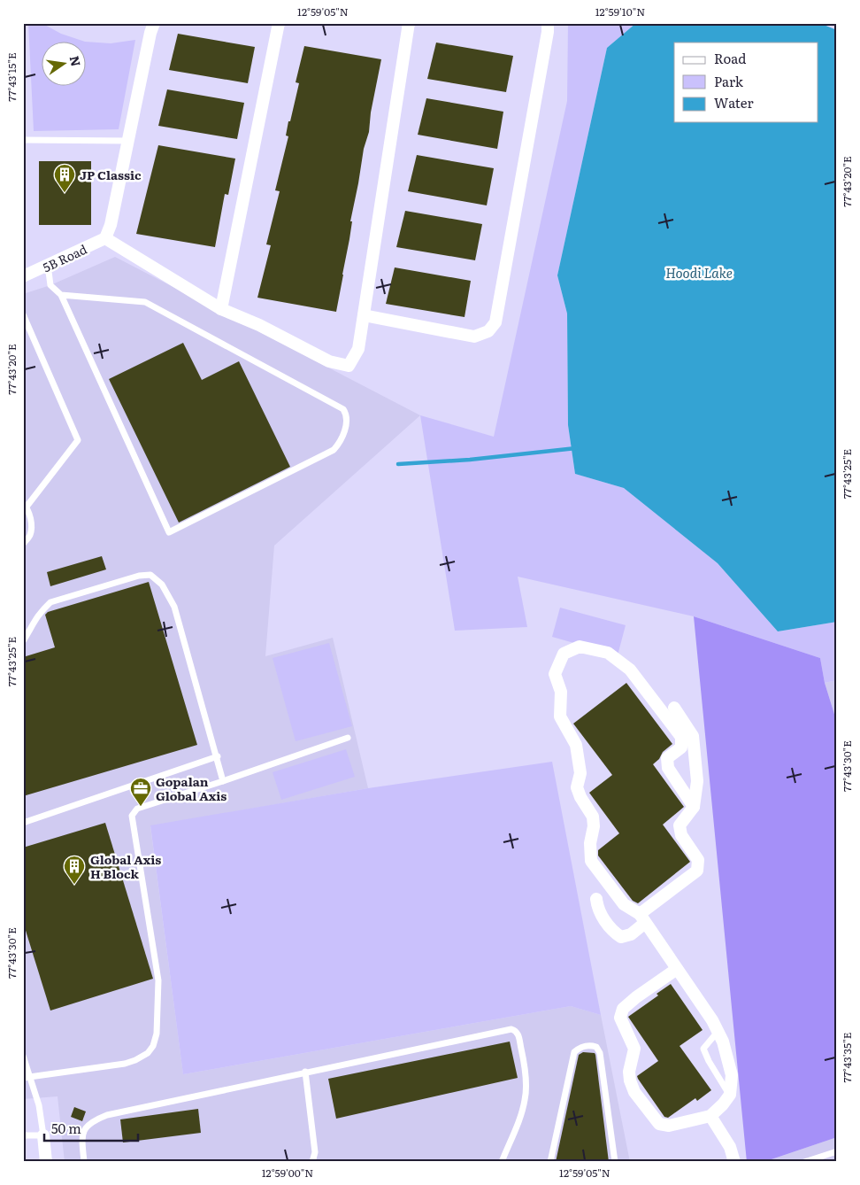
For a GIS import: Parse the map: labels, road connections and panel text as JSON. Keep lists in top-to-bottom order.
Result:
{
  "streets": {
    "street": ["5B Road"]
  },
  "water": ["Hoodi Lake"],
  "places": {
    "building": ["JP Classic", "Global Axis H Block"],
    "office": ["Gopalan Global Axis"]
  },
  "legend": ["Road", "Park", "Water"],
  "scale_bar": "50 m",
  "north": "right",
  "coordinates": [
    "12°59'05\"N",
    "12°59'10\"N",
    "77°43'15\"E",
    "77°43'20\"E",
    "77°43'25\"E",
    "77°43'30\"E",
    "77°43'35\"E",
    "12°59'00\"N"
  ]
}
